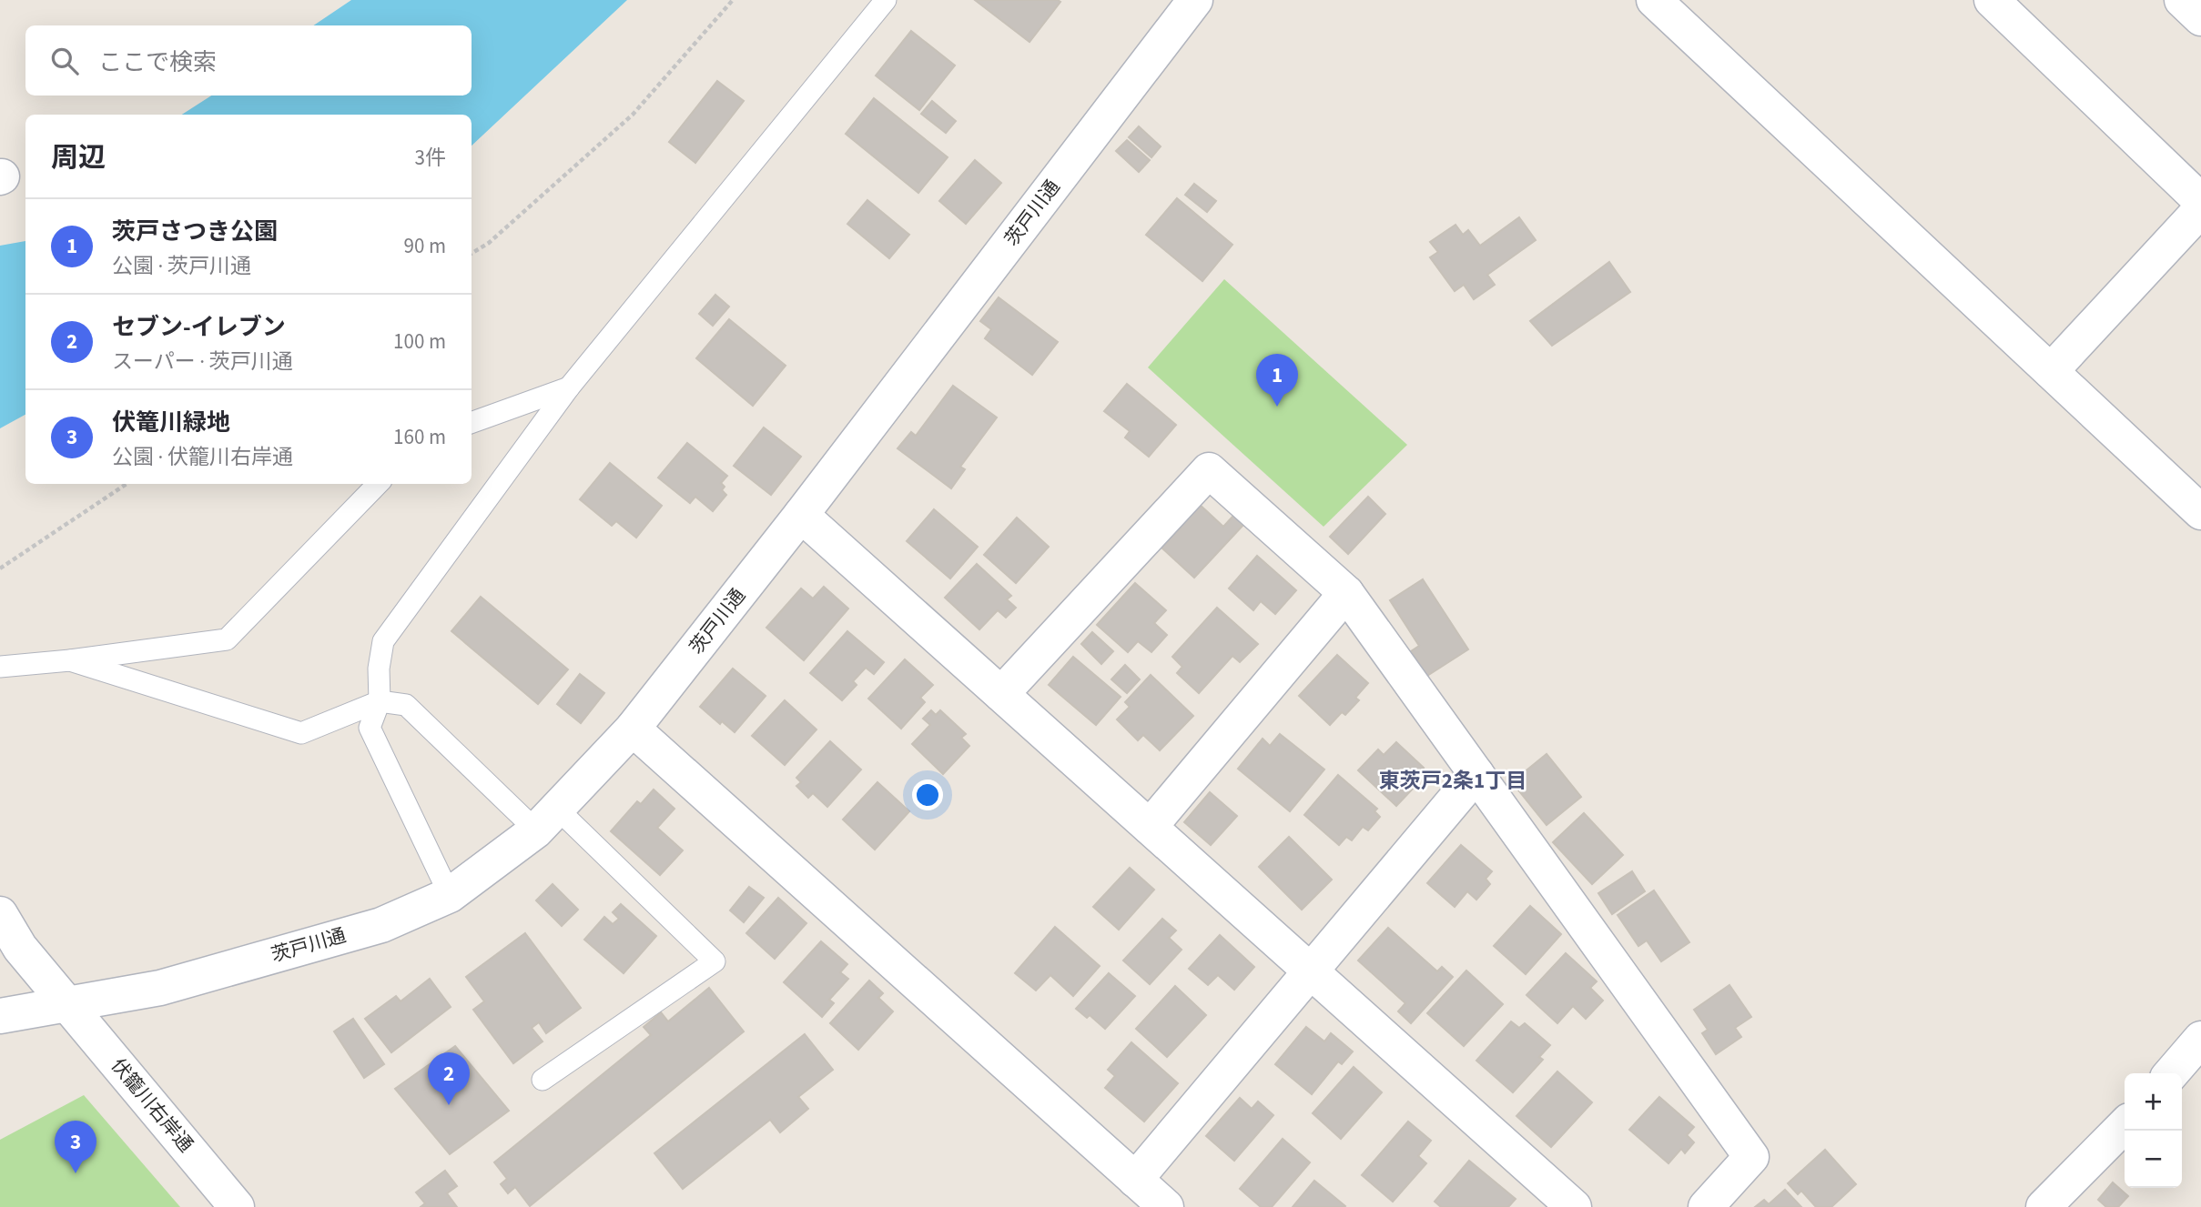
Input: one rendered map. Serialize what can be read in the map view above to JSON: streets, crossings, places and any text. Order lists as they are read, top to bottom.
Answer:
{
  "streets": {
    "street": ["茨戸川通", "伏籠川右岸通"]
  },
  "crossings": [
    ["茨戸川通", "伏籠川右岸通"]
  ],
  "districts": ["東茨戸2条1丁目"],
  "page": {
    "search": "ここで検索",
    "heading": ["周辺", "3件"],
    "list": [
      {
        "mark": "1",
        "name": "茨戸さつき公園",
        "note": "公園 · 茨戸川通",
        "value": "90 m"
      },
      {
        "mark": "2",
        "name": "セブン-イレブン",
        "note": "スーパー · 茨戸川通",
        "value": "100 m"
      },
      {
        "mark": "3",
        "name": "伏篭川緑地",
        "note": "公園 · 伏籠川右岸通",
        "value": "160 m"
      }
    ],
    "pins": ["1", "2", "3"],
    "map_buttons": ["+", "−"]
  }
}
